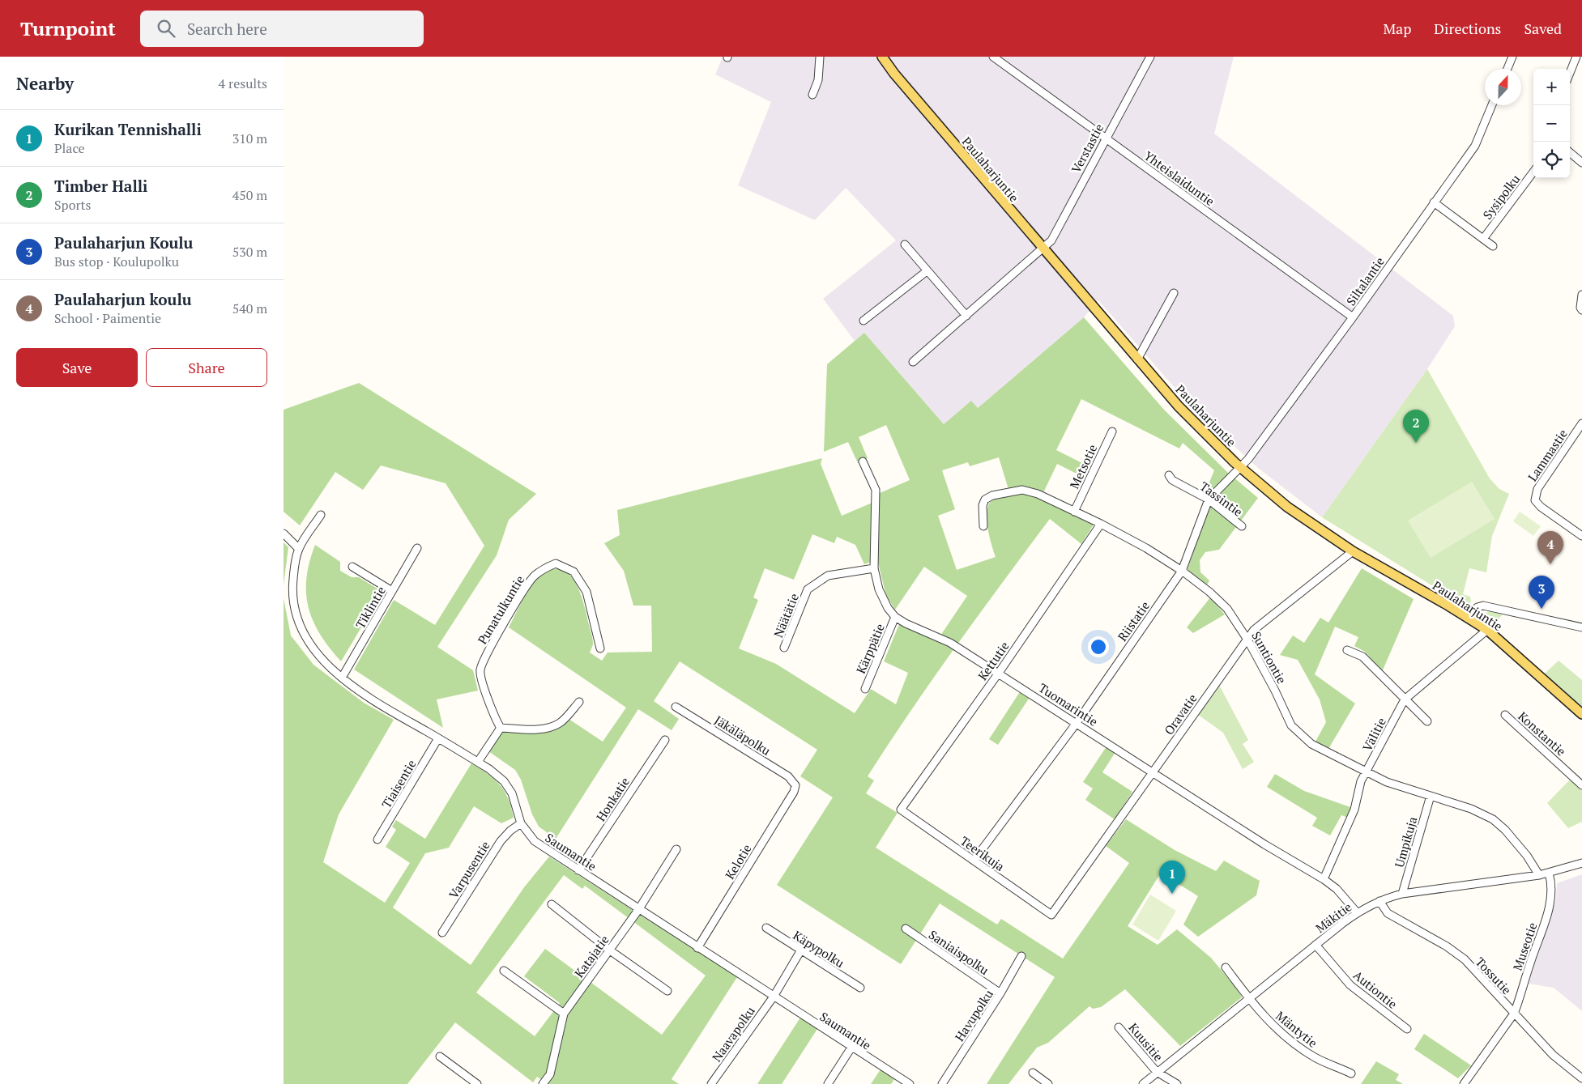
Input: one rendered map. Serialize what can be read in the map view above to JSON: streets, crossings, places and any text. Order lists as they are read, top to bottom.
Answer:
{
  "streets": {
    "main road": ["Paulaharjuntie"],
    "street": [
      "Verstastie",
      "Yhteislaiduntie",
      "Sysipolku",
      "Siltalantie",
      "Lammastie",
      "Metsotie",
      "Tassintie",
      "Tiklintie",
      "Punatulkuntie",
      "Näätätie",
      "Riistatie",
      "Kärppätie",
      "Suntiontie",
      "Kettutie",
      "Tuomarintie",
      "Oravatie",
      "Konstantie",
      "Välitie",
      "Jäkäläpolku",
      "Tiaisentie",
      "Honkatie",
      "Umpikuja",
      "Saumantie",
      "Teerikuja",
      "Kelotie",
      "Varpusentie",
      "Mäkitie",
      "Museotie",
      "Käpypolku",
      "Saniaispolku",
      "Katajatie",
      "Tossutie",
      "Autiontie",
      "Havupolku",
      "Mäntytie",
      "Naavapolku",
      "Kuusitie"
    ]
  },
  "crossings": [
    ["Verstastie", "Paulaharjuntie"],
    ["Verstastie", "Yhteislaiduntie"],
    ["Paulaharjuntie", "Siltalantie"],
    ["Paulaharjuntie", "Riistatie"],
    ["Paulaharjuntie", "Oravatie"],
    ["Paulaharjuntie", "Välitie"],
    ["Yhteislaiduntie", "Siltalantie"],
    ["Siltalantie", "Riistatie"],
    ["Metsotie", "Suntiontie"],
    ["Tassintie", "Riistatie"],
    ["Tiklintie", "Saumantie"],
    ["Riistatie", "Suntiontie"],
    ["Riistatie", "Tuomarintie"],
    ["Riistatie", "Teerikuja"],
    ["Kärppätie", "Tuomarintie"],
    ["Suntiontie", "Kettutie"],
    ["Suntiontie", "Oravatie"],
    ["Suntiontie", "Välitie"],
    ["Suntiontie", "Umpikuja"],
    ["Suntiontie", "Mäkitie"],
    ["Kettutie", "Tuomarintie"],
    ["Kettutie", "Teerikuja"],
    ["Tuomarintie", "Oravatie"],
    ["Tuomarintie", "Välitie"],
    ["Tuomarintie", "Mäkitie"],
    ["Oravatie", "Teerikuja"],
    ["Jäkäläpolku", "Kelotie"],
    ["Tiaisentie", "Saumantie"],
    ["Honkatie", "Saumantie"],
    ["Umpikuja", "Mäkitie"],
    ["Saumantie", "Kelotie"],
    ["Saumantie", "Varpusentie"],
    ["Saumantie", "Katajatie"],
    ["Saumantie", "Naavapolku"],
    ["Mäkitie", "Museotie"],
    ["Mäkitie", "Tossutie"],
    ["Mäkitie", "Autiontie"],
    ["Mäkitie", "Mäntytie"],
    ["Mäkitie", "Kuusitie"],
    ["Museotie", "Tossutie"],
    ["Käpypolku", "Naavapolku"],
    ["Saniaispolku", "Havupolku"]
  ],
  "north": "top",
  "page": {
    "header": "Turnpoint",
    "search": "Search here",
    "nav": ["Map", "Directions", "Saved"],
    "heading": ["Nearby", "4 results"],
    "map_buttons": ["+", "−"],
    "list": [
      {
        "mark": "1",
        "name": "Kurikan Tennishalli",
        "note": "Place",
        "value": "310 m"
      },
      {
        "mark": "2",
        "name": "Timber Halli",
        "note": "Sports",
        "value": "450 m"
      },
      {
        "mark": "3",
        "name": "Paulaharjun Koulu",
        "note": "Bus stop · Koulupolku",
        "value": "530 m"
      },
      {
        "mark": "4",
        "name": "Paulaharjun koulu",
        "note": "School · Paimentie",
        "value": "540 m"
      }
    ],
    "buttons": ["Save", "Share"],
    "pins": [
      "2",
      "4",
      "3",
      "1"
    ]
  }
}
